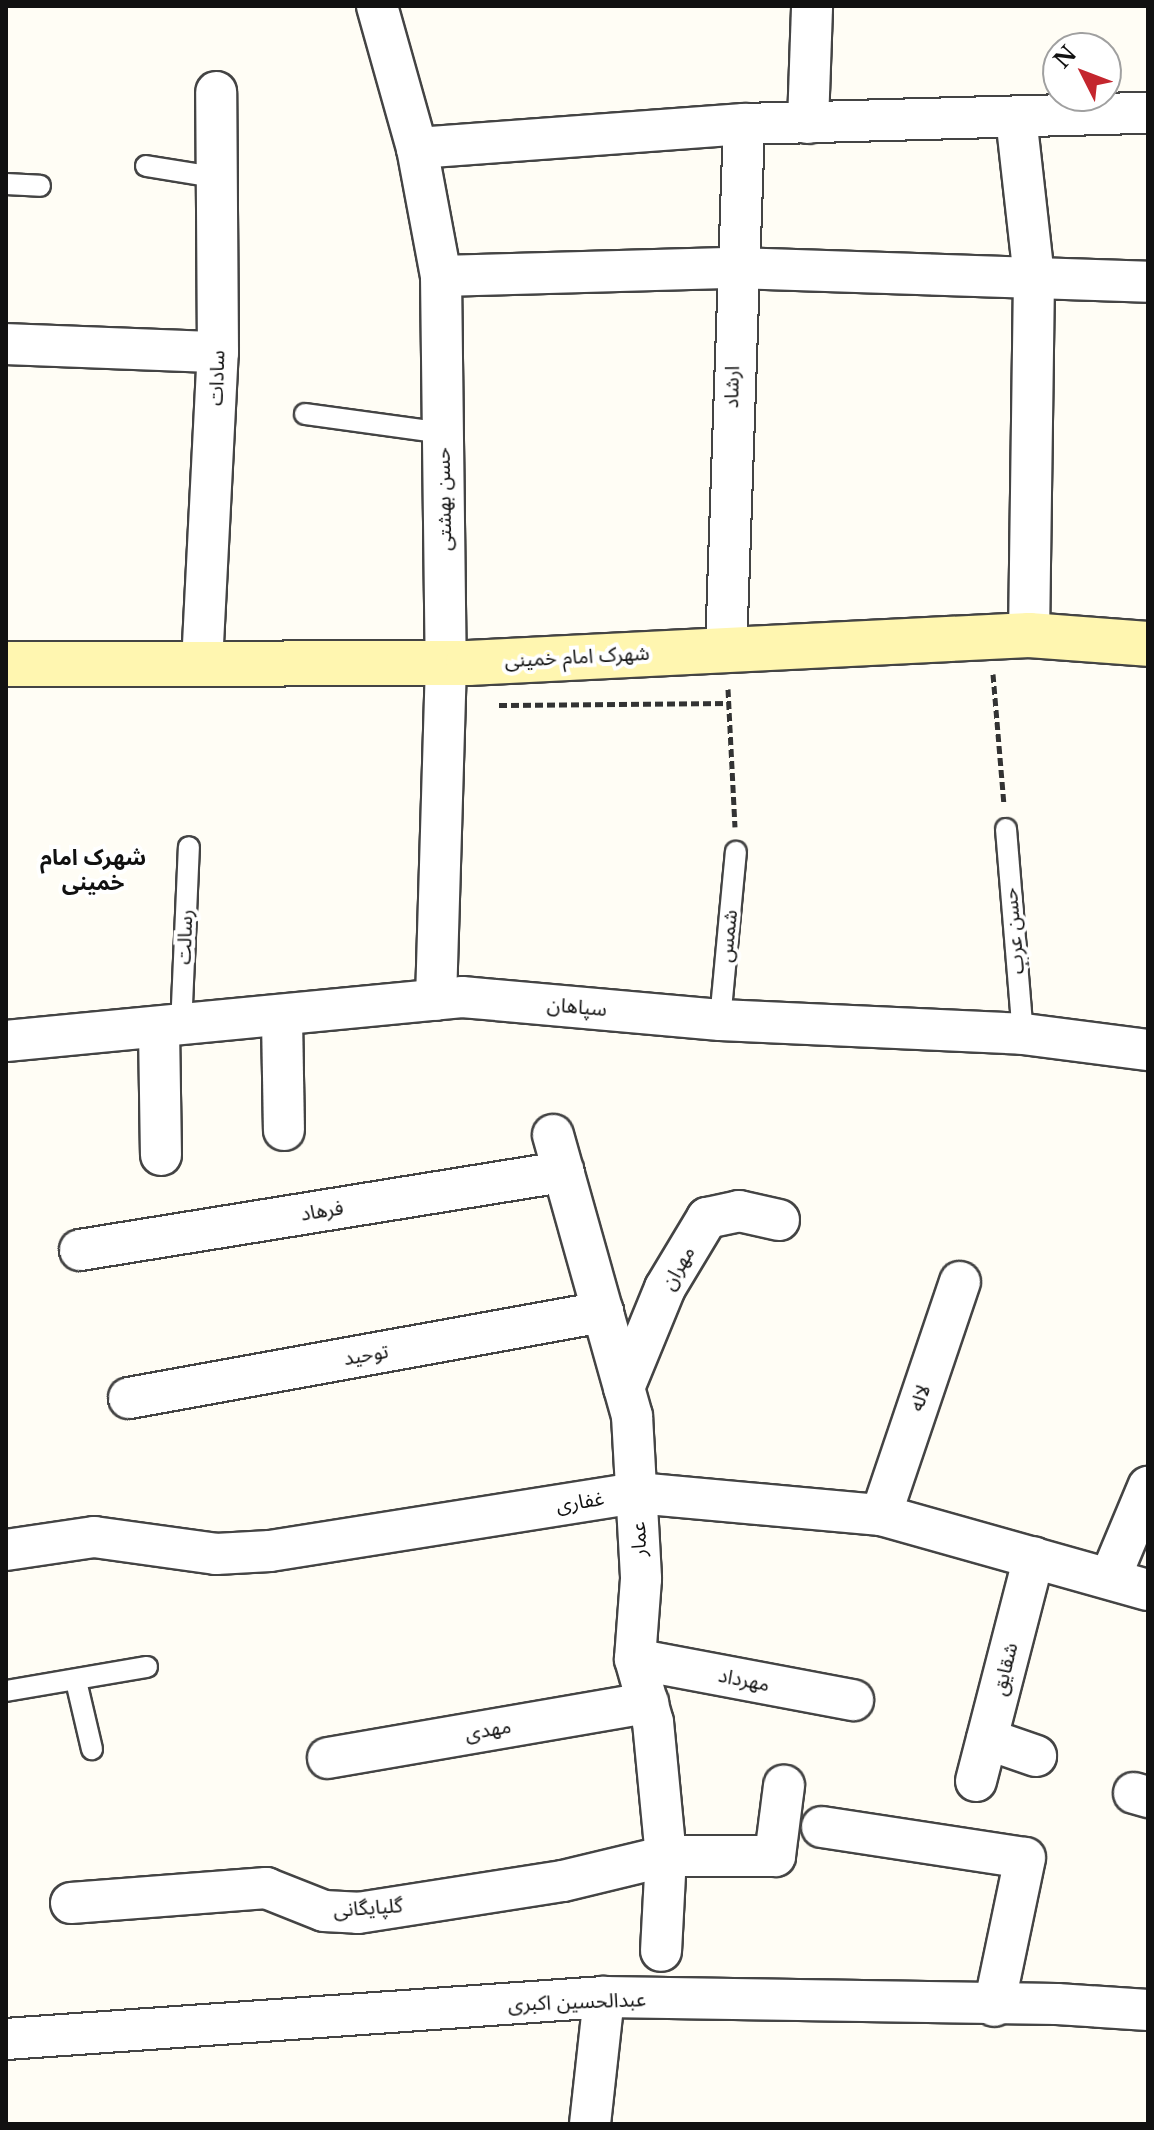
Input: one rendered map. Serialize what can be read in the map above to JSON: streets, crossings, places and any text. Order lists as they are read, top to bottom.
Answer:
{
  "streets": {
    "street": [
      "سادات",
      "ارشاد",
      "حسن بهشتی",
      "شهرک امام خمینی",
      "سپاهان",
      "فرهاد",
      "مهران",
      "توحید",
      "لاله",
      "غفاری",
      "عمار",
      "شقایق",
      "مهرداد",
      "مهدی",
      "گلپایگانی",
      "عبدالحسین اکبری"
    ],
    "lane": ["حسن عرب", "شمس", "رسالت"]
  },
  "crossings": [
    ["سادات", "شهرک امام خمینی"],
    ["ارشاد", "شهرک امام خمینی"],
    ["حسن بهشتی", "شهرک امام خمینی"],
    ["حسن بهشتی", "سپاهان"],
    ["حسن عرب", "سپاهان"],
    ["شمس", "سپاهان"],
    ["رسالت", "سپاهان"],
    ["فرهاد", "عمار"],
    ["مهران", "عمار"],
    ["توحید", "عمار"],
    ["لاله", "غفاری"],
    ["غفاری", "عمار"],
    ["غفاری", "شقایق"],
    ["عمار", "مهرداد"],
    ["عمار", "مهدی"],
    ["عمار", "گلپایگانی"]
  ],
  "districts": ["شهرک امام خمینی"],
  "north": "top left"
}
